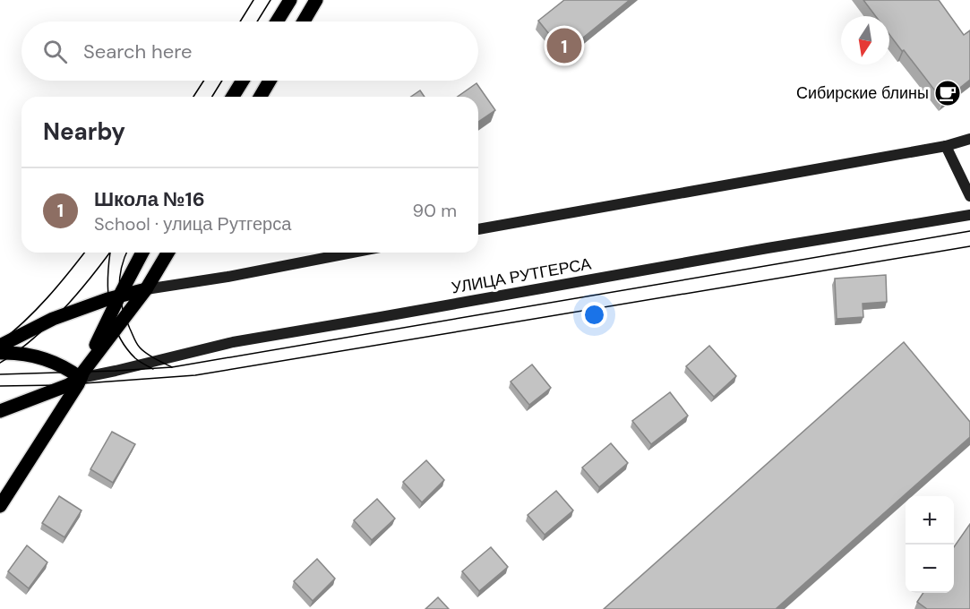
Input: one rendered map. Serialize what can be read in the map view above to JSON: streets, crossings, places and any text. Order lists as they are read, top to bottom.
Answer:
{
  "streets": {
    "main road": ["УЛИЦА РУТГЕРСА"]
  },
  "places": {
    "cafe": ["Сибирские блины"]
  },
  "north": "bottom",
  "page": {
    "search": "Search here",
    "pins": "1",
    "heading": "Nearby",
    "list": [
      {
        "mark": "1",
        "name": "Школа №16",
        "note": "School · улица Рутгерса",
        "value": "90 m"
      }
    ],
    "map_buttons": ["+", "−"]
  }
}
